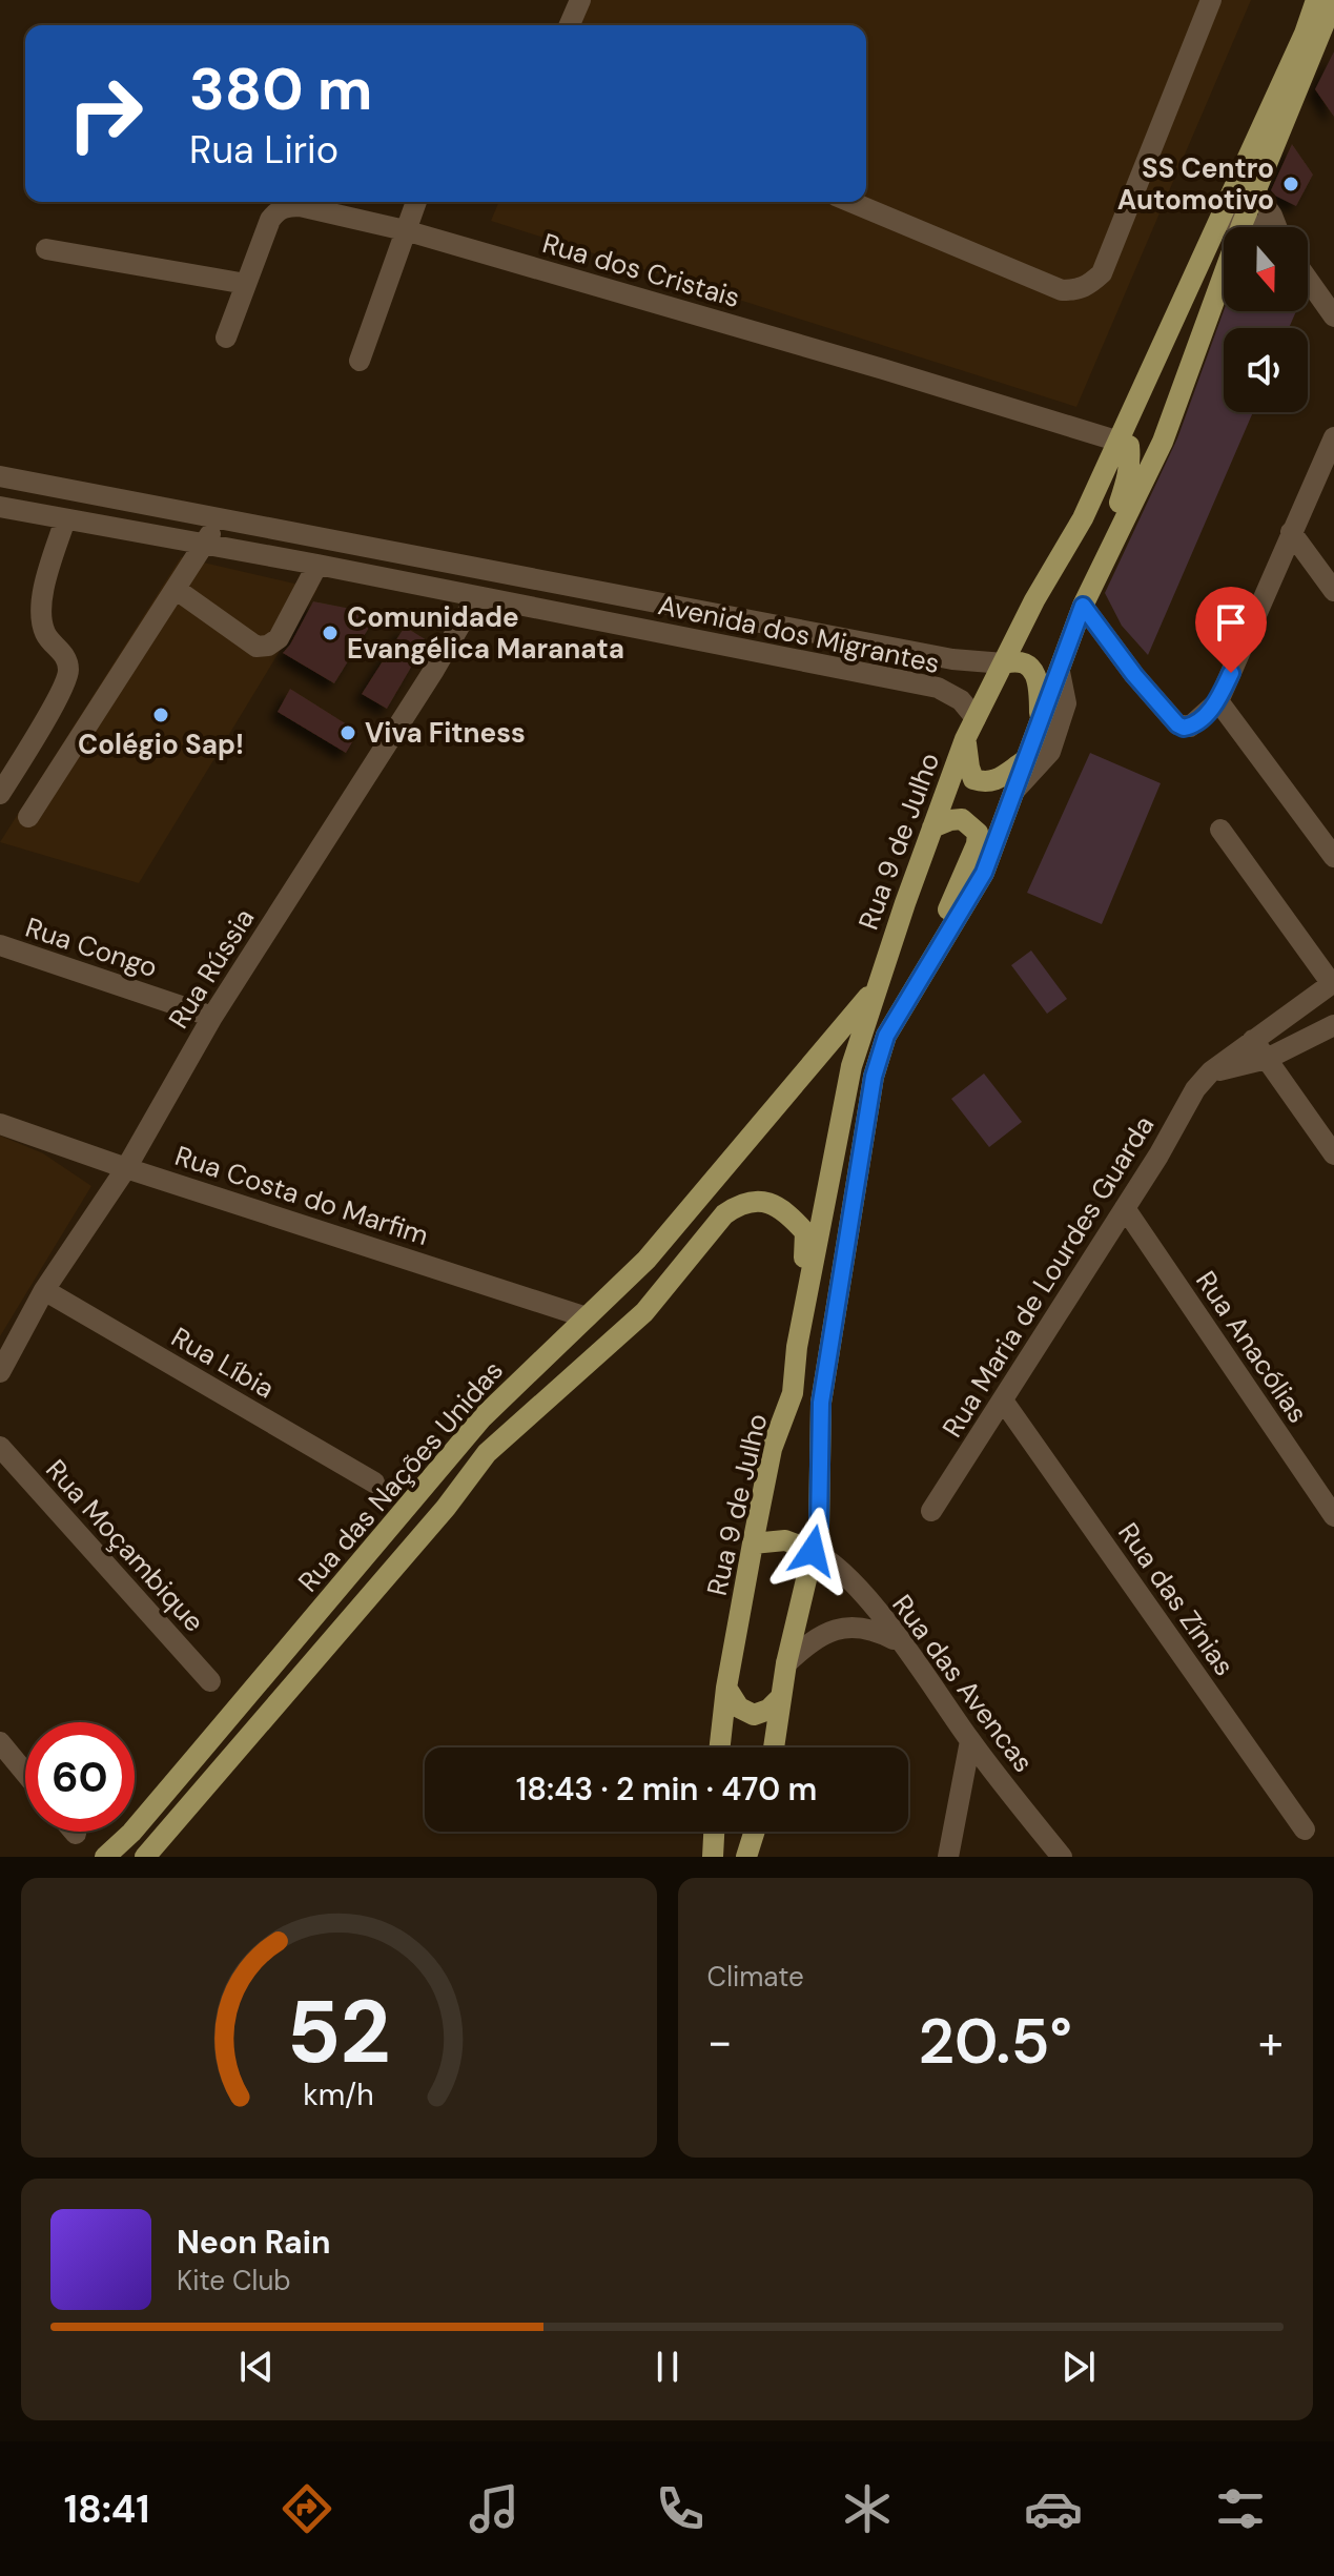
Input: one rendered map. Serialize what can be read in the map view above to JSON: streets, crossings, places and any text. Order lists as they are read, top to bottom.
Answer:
{
  "streets": {
    "main road": ["Rua 9 de Julho", "Rua das Nações Unidas"],
    "street": [
      "Rua dos Cristais",
      "Avenida dos Migrantes",
      "Rua Congo",
      "Rua Rússia",
      "Rua Costa do Marfim",
      "Rua Maria de Lourdes Guarda",
      "Rua Anacólias",
      "Rua Líbia",
      "Rua Moçambique",
      "Rua das Zínias",
      "Rua das Avencas"
    ]
  },
  "crossings": [
    ["Rua dos Cristais", "Rua 9 de Julho"],
    ["Avenida dos Migrantes", "Rua 9 de Julho"],
    ["Avenida dos Migrantes", "Rua Rússia"],
    ["Rua 9 de Julho", "Rua das Nações Unidas"],
    ["Rua Congo", "Rua Rússia"],
    ["Rua Rússia", "Rua Costa do Marfim"],
    ["Rua Rússia", "Rua Líbia"],
    ["Rua Costa do Marfim", "Rua das Nações Unidas"],
    ["Rua Maria de Lourdes Guarda", "Rua Anacólias"],
    ["Rua Maria de Lourdes Guarda", "Rua das Zínias"]
  ],
  "places": [
    "SS Centro Automotivo",
    "Comunidade Evangélica Maranata",
    "Colégio Sap!",
    "Viva Fitness"
  ],
  "north": "bottom",
  "page": {
    "turn": ["380 m", "Rua Lirio"],
    "limit": "60",
    "trip": "18:43 · 2 min · 470 m",
    "tile": "Climate",
    "heat": ["−", "20.5°", "+"],
    "song": ["Neon Rain", "Kite Club"],
    "tabs": "18:41",
    "gauge": ["52", "km/h"]
  }
}
